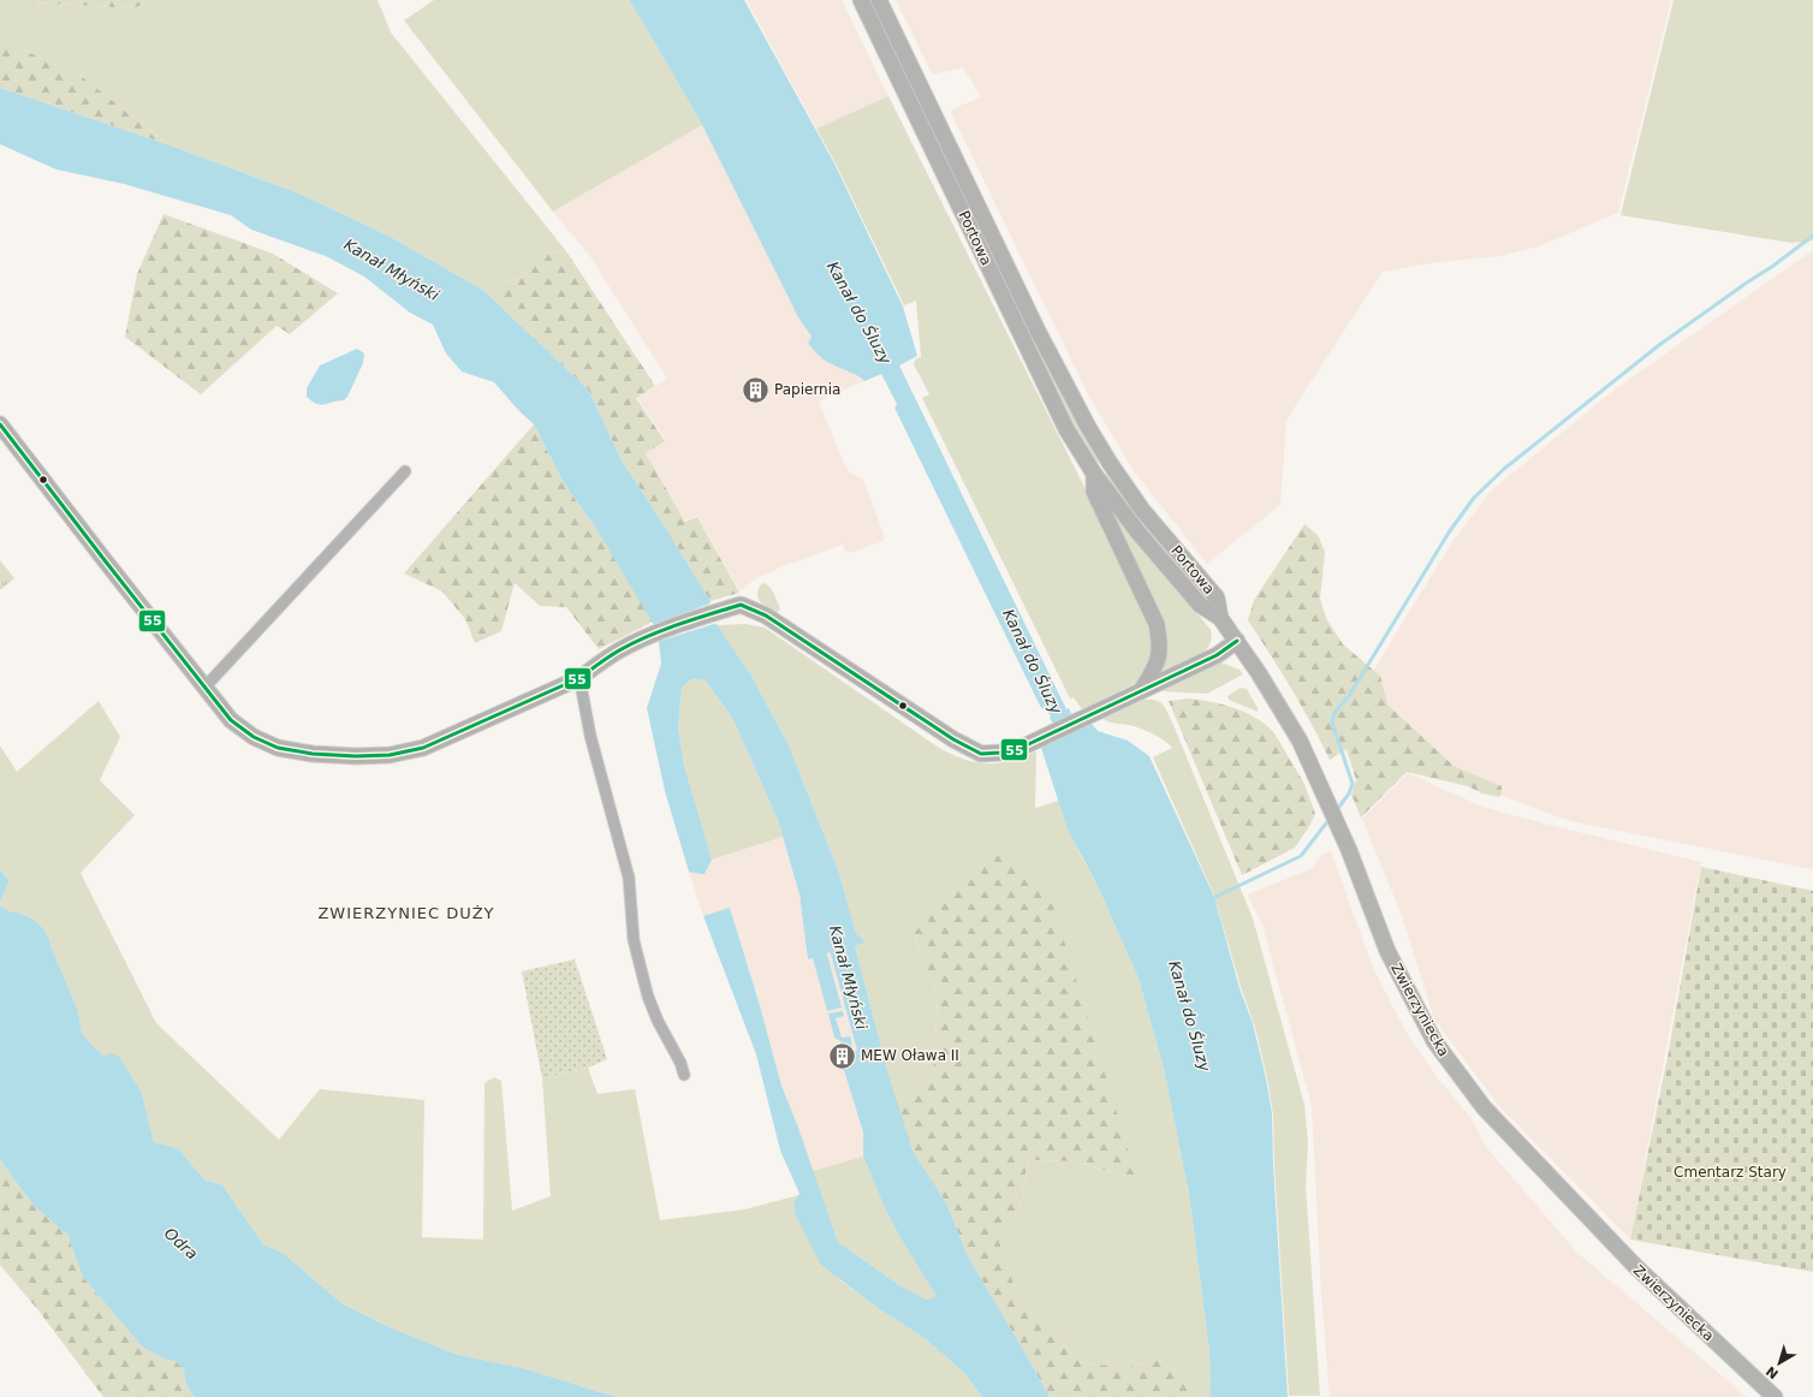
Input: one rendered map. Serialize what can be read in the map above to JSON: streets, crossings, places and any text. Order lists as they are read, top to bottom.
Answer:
{
  "streets": {
    "street": ["Portowa", "Zwierzyniecka"]
  },
  "crossings": [
    ["Portowa", "Zwierzyniecka"]
  ],
  "districts": ["ZWIERZYNIEC DUŻY"],
  "water": ["Kanał Młyński", "Kanał do Śluzy", "Odra"],
  "parks": ["Cmentarz Stary"],
  "places": {
    "building": ["Papiernia", "MEW Oława II"]
  },
  "lines": ["transit line 55"],
  "north": "bottom left"
}
